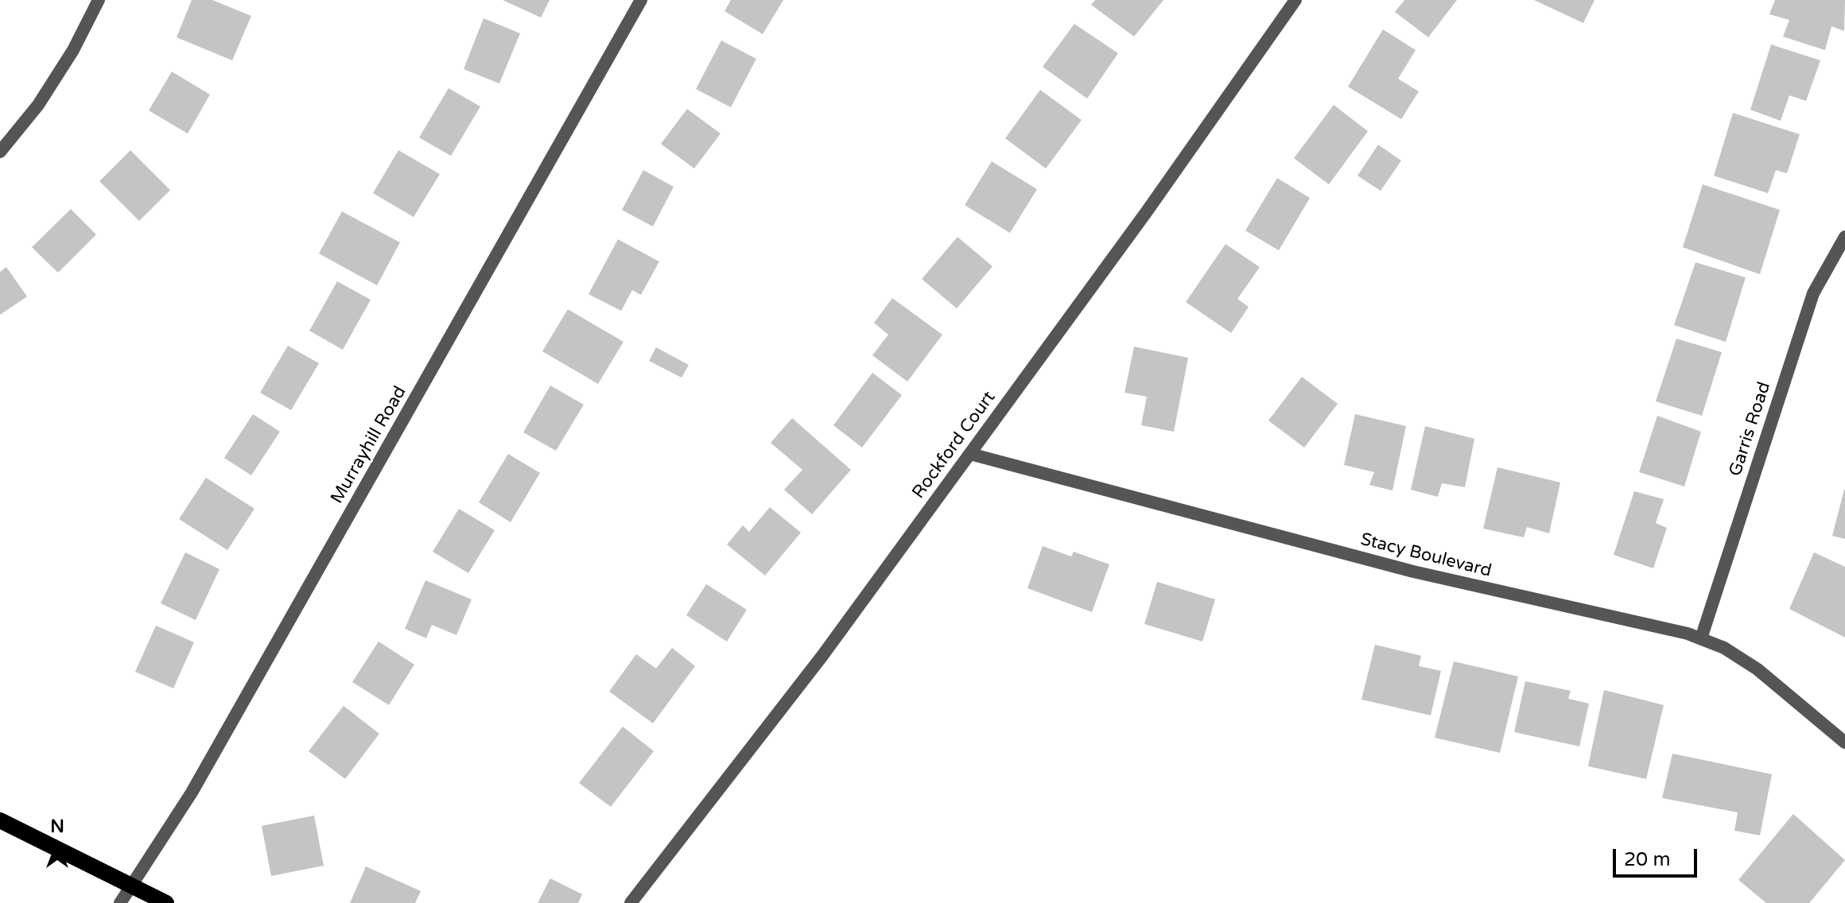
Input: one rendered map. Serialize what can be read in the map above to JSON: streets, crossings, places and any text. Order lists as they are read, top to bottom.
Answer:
{
  "streets": {
    "street": [
      "Garris Road",
      "Murrayhill Road",
      "Rockford Court",
      "Stacy Boulevard"
    ]
  },
  "crossings": [
    ["Garris Road", "Stacy Boulevard"],
    ["Rockford Court", "Stacy Boulevard"]
  ],
  "scale_bar": "20 m",
  "north": "top"
}
